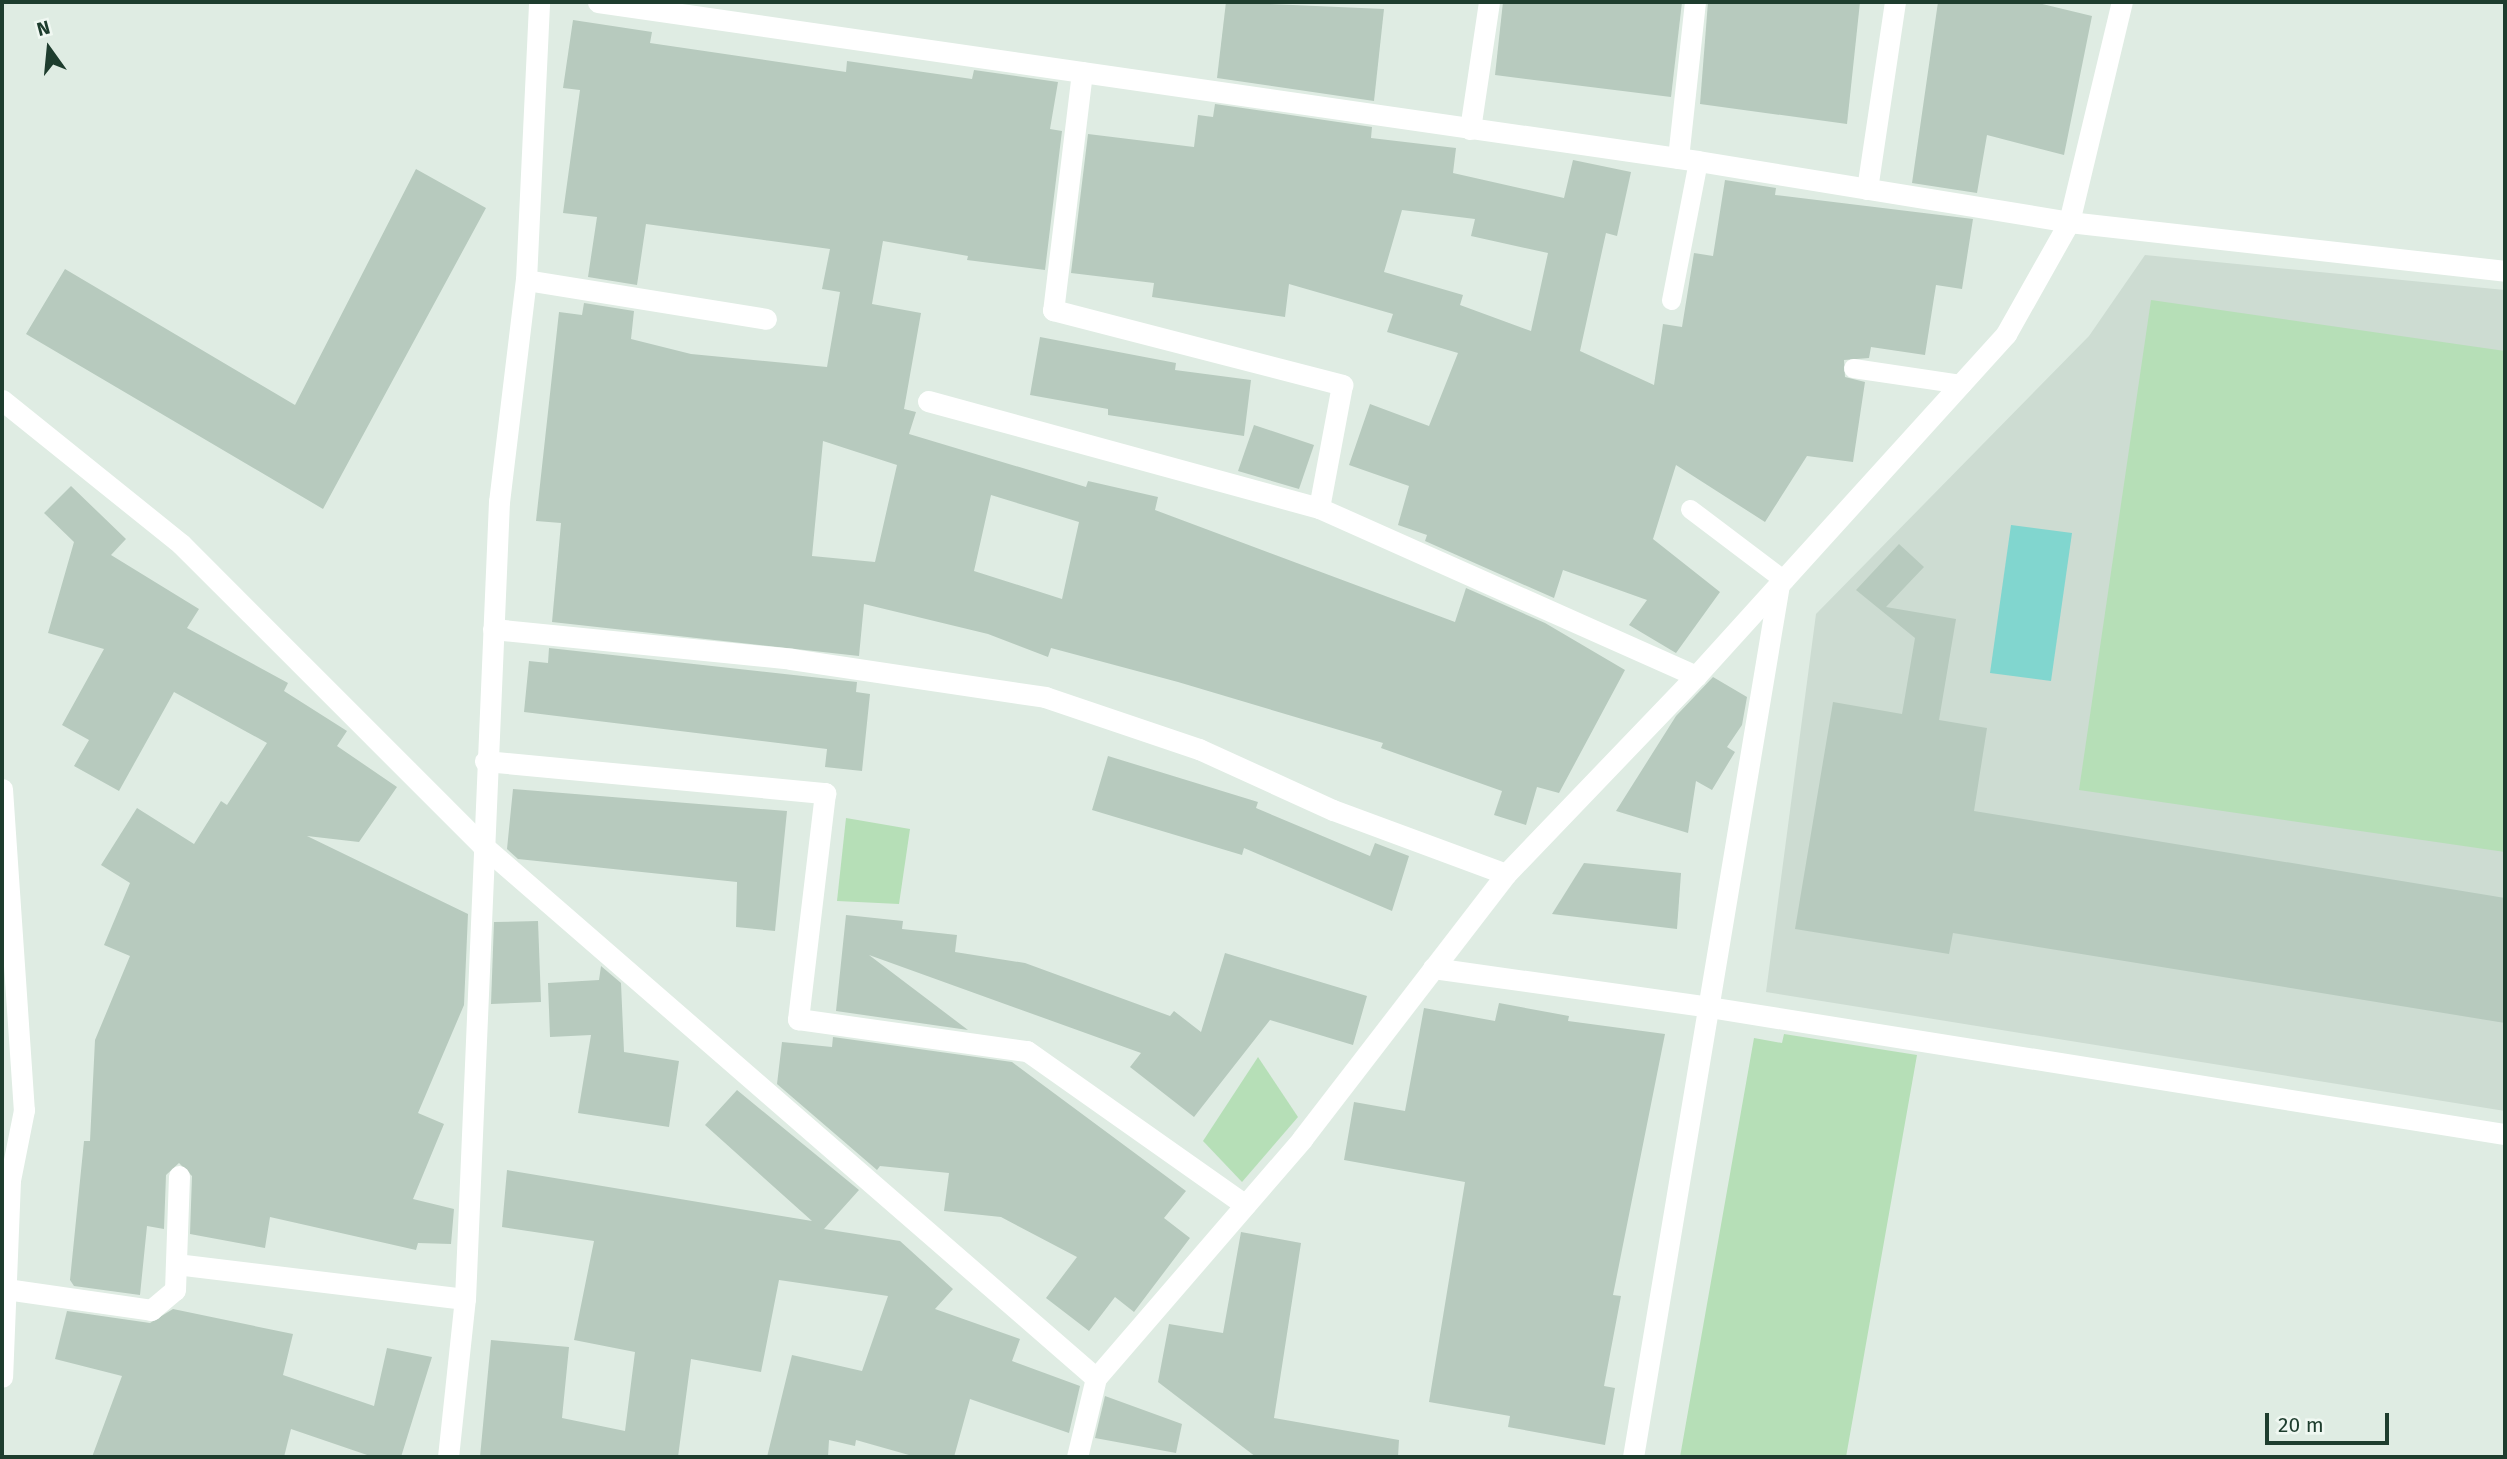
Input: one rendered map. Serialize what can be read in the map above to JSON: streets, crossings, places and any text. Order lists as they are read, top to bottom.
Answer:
{
  "scale_bar": "20 m",
  "north": "top"
}
